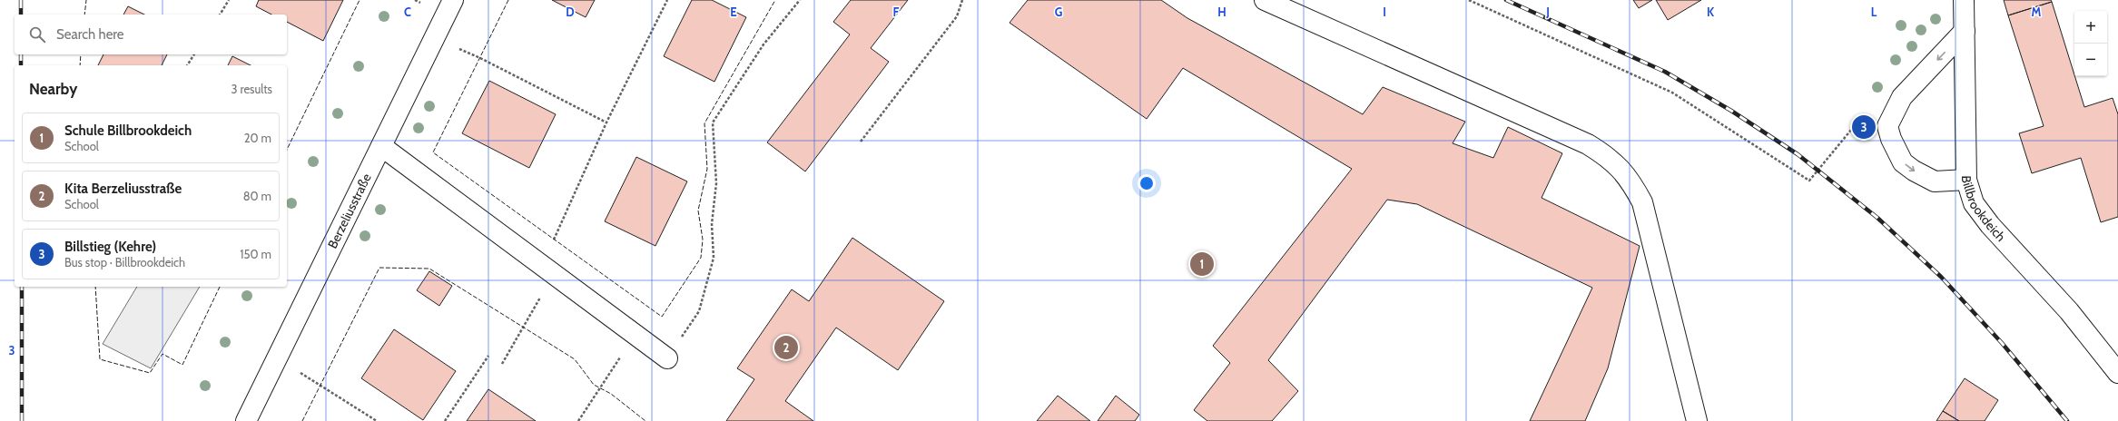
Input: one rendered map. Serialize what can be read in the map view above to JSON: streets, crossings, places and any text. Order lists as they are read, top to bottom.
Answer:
{
  "streets": {
    "street": ["Billbrookdeich", "Berzeliusstraße"]
  },
  "page": {
    "map_buttons": ["+", "−"],
    "search": "Search here",
    "heading": ["Nearby", "3 results"],
    "list": [
      {
        "mark": "1",
        "name": "Schule Billbrookdeich",
        "note": "School",
        "value": "20 m"
      },
      {
        "mark": "2",
        "name": "Kita Berzeliusstraße",
        "note": "School",
        "value": "80 m"
      },
      {
        "mark": "3",
        "name": "Billstieg (Kehre)",
        "note": "Bus stop · Billbrookdeich",
        "value": "150 m"
      }
    ],
    "pins": ["3", "1", "2"]
  },
  "grid": {
    "columns": [
      "C",
      "D",
      "E",
      "F",
      "G",
      "H",
      "I",
      "J",
      "K",
      "L",
      "M"
    ],
    "rows": ["3"]
  }
}
